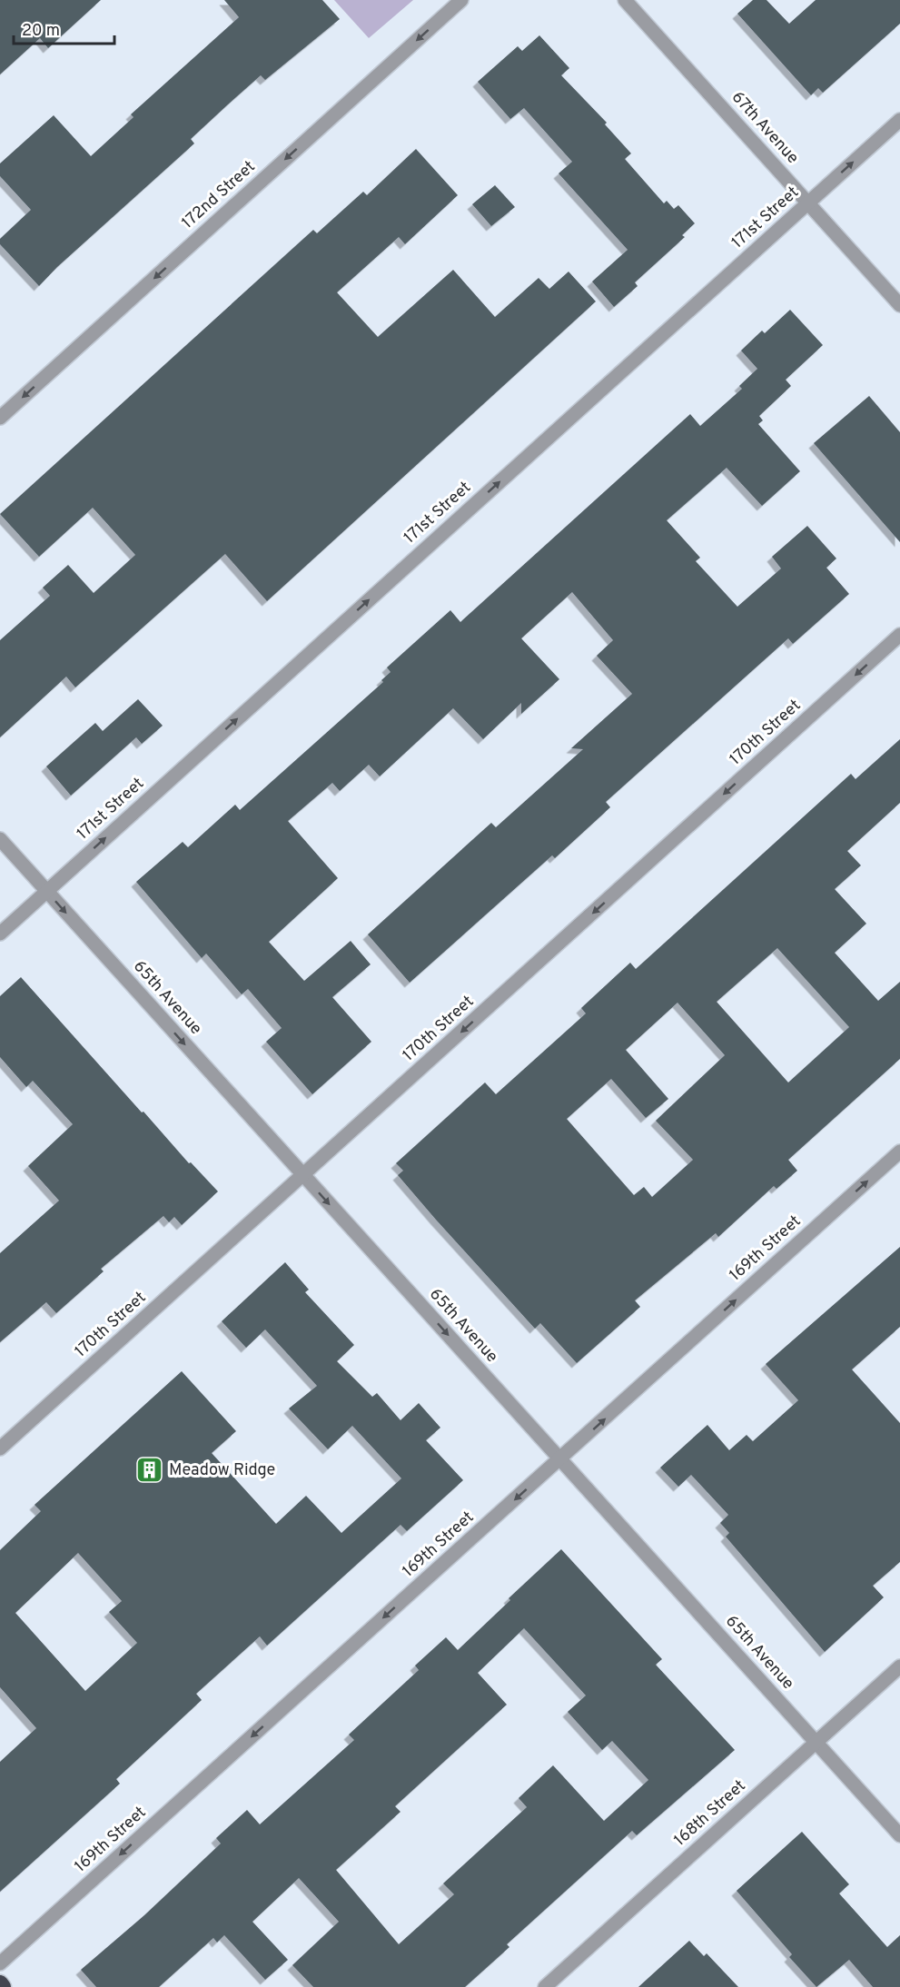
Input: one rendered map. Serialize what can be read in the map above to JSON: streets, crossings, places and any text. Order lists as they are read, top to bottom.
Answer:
{
  "streets": {
    "street": [
      "67th Avenue",
      "172nd Street",
      "171st Street",
      "170th Street",
      "65th Avenue",
      "169th Street",
      "168th Street"
    ]
  },
  "crossings": [
    ["67th Avenue", "171st Street"],
    ["171st Street", "65th Avenue"],
    ["170th Street", "65th Avenue"],
    ["65th Avenue", "169th Street"],
    ["65th Avenue", "168th Street"]
  ],
  "one_way": [
    "172nd Street",
    "171st Street",
    "170th Street",
    "65th Avenue"
  ],
  "places": {
    "building": ["Meadow Ridge"]
  },
  "scale_bar": "20 m"
}
